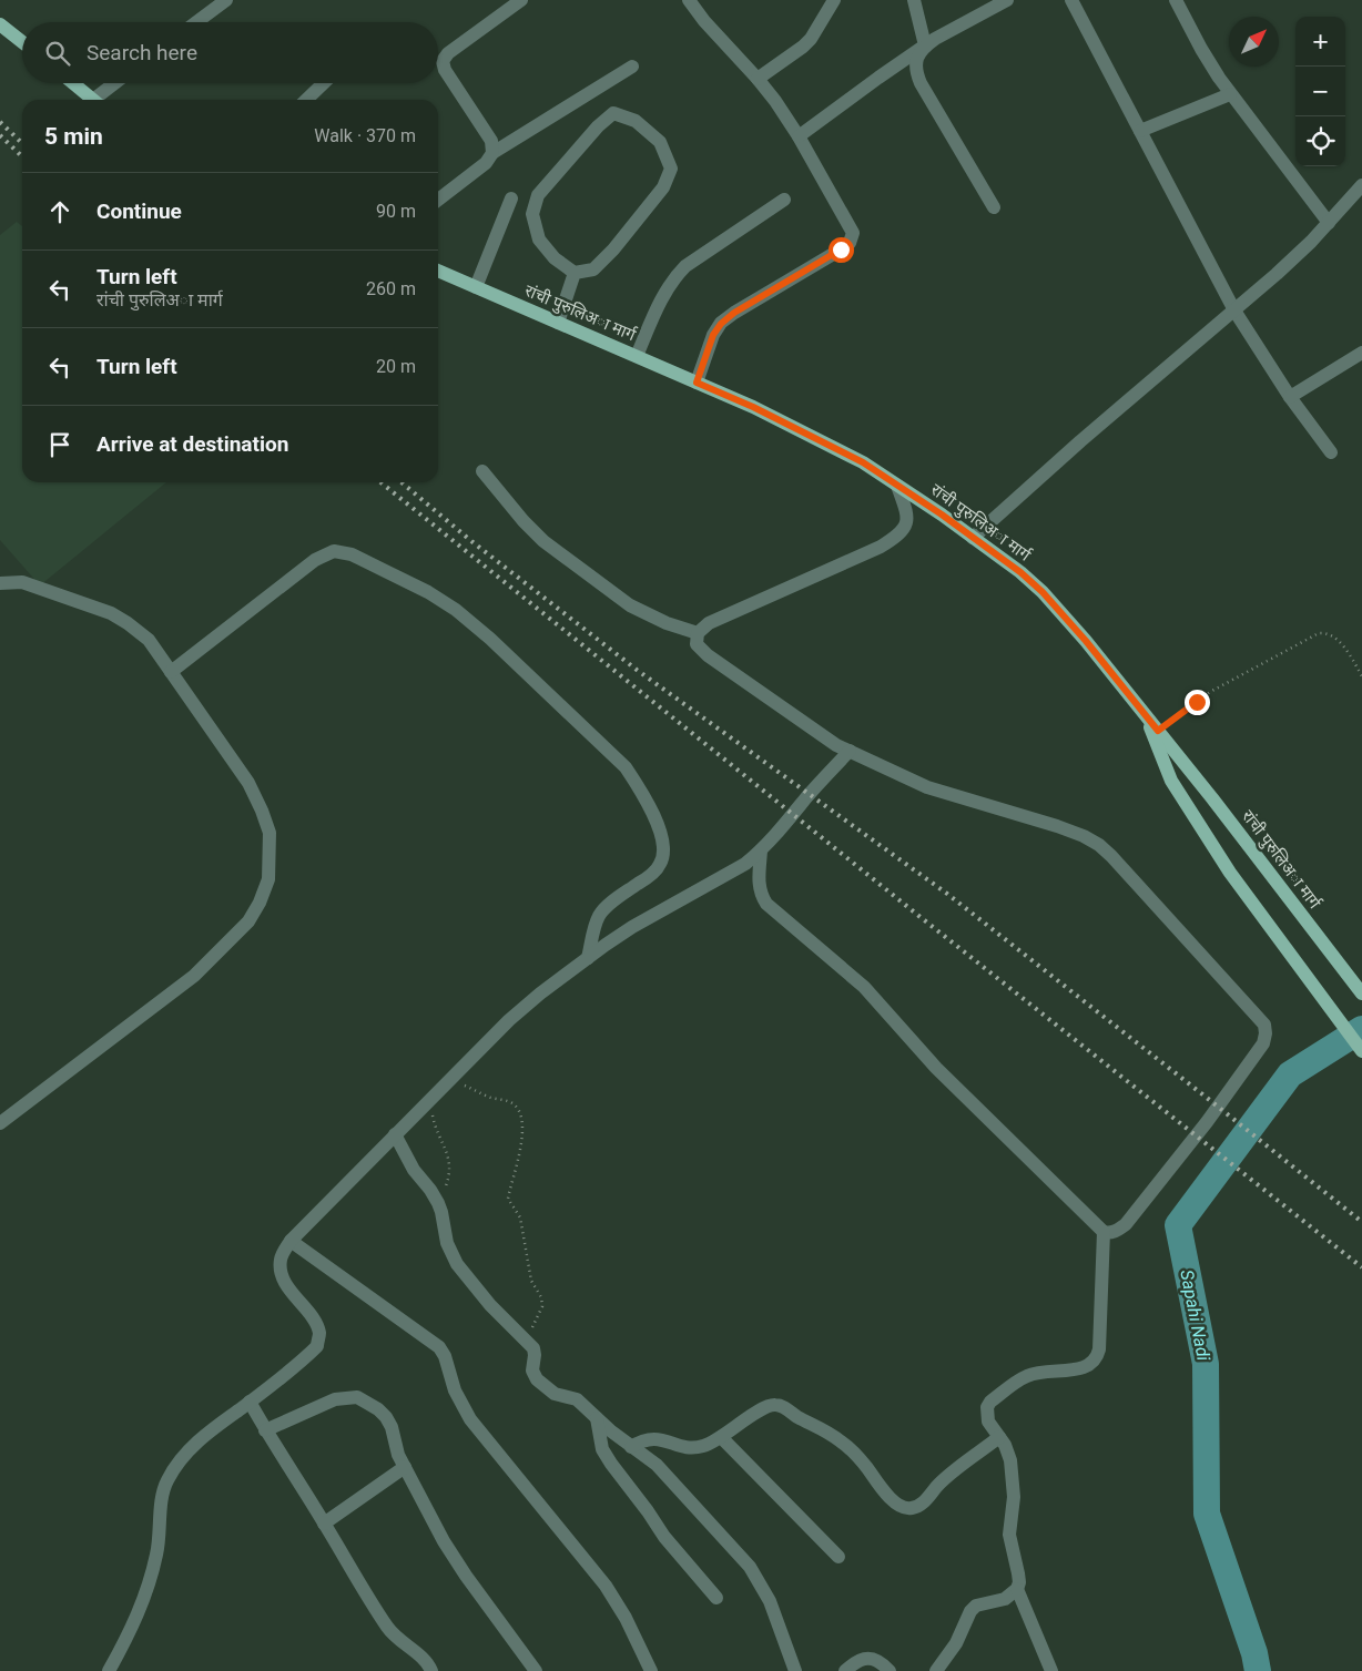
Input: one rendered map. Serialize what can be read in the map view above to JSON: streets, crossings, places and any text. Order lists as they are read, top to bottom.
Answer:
{
  "streets": {
    "main road": ["रांची पुरुलिअा मार्ग"]
  },
  "water": ["Sapahi Nadi"],
  "north": "top right",
  "page": {
    "map_buttons": ["+", "−"],
    "search": "Search here",
    "heading": ["5 min", "Walk · 370 m"],
    "list": [
      ["Continue", "90 m"],
      ["Turn left", "रांची पुरुलिअा मार्ग", "260 m"],
      ["Turn left", "20 m"],
      "Arrive at destination"
    ]
  }
}
